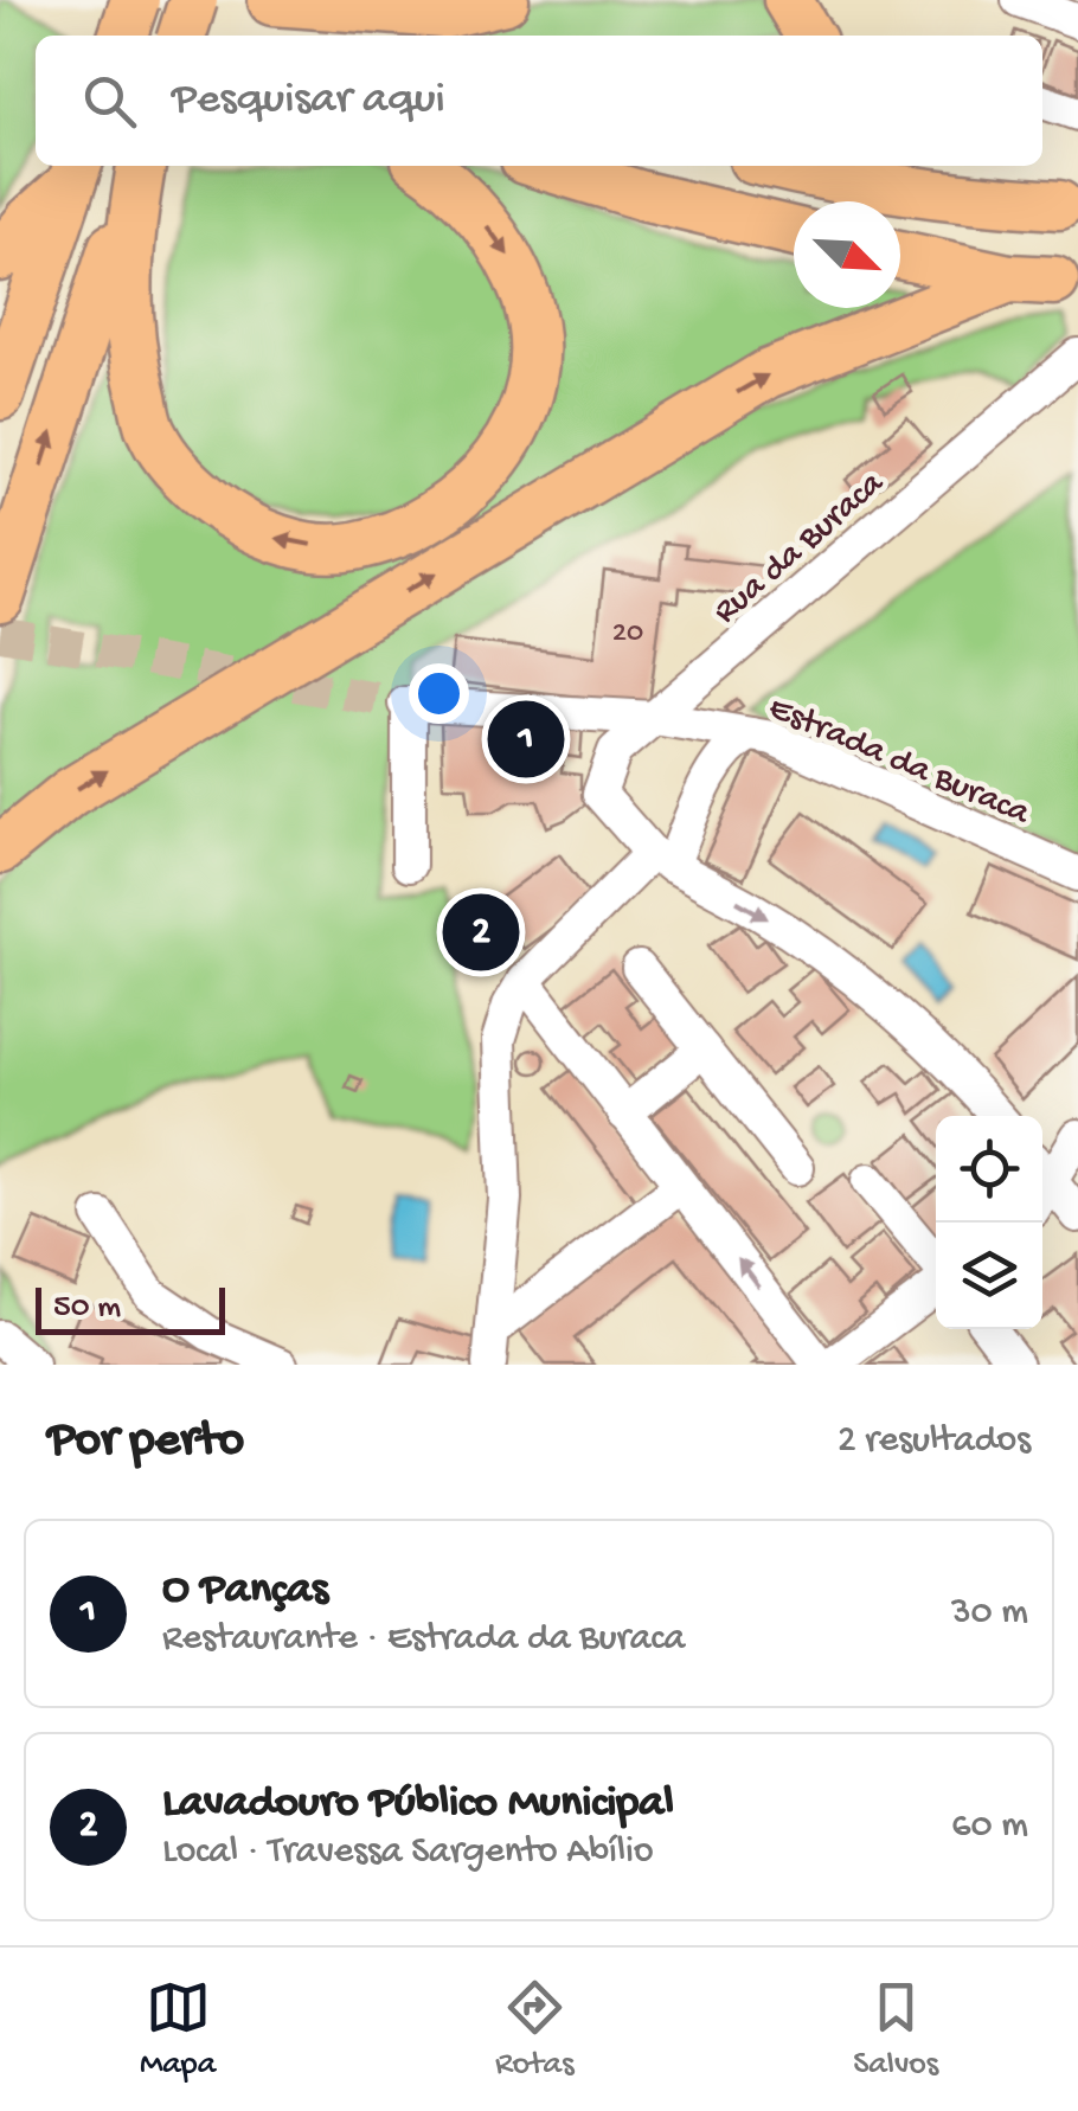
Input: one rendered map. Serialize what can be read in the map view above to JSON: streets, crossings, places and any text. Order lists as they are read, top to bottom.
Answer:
{
  "streets": {
    "street": ["Rua da Buraca", "Estrada da Buraca"]
  },
  "crossings": [
    ["Rua da Buraca", "Estrada da Buraca"]
  ],
  "house_numbers": ["20"],
  "scale_bar": "50 m",
  "north": "bottom right",
  "page": {
    "search": "Pesquisar aqui",
    "pins": ["1", "2"],
    "scale": "50 m",
    "heading": ["Por perto", "2 resultados"],
    "list": [
      {
        "mark": "1",
        "name": "O Panças",
        "note": "Restaurante · Estrada da Buraca",
        "value": "30 m"
      },
      {
        "mark": "2",
        "name": "Lavadouro Público Municipal",
        "note": "Local · Travessa Sargento Abílio",
        "value": "60 m"
      }
    ],
    "nav": ["Mapa", "Rotas", "Salvos"]
  }
}
